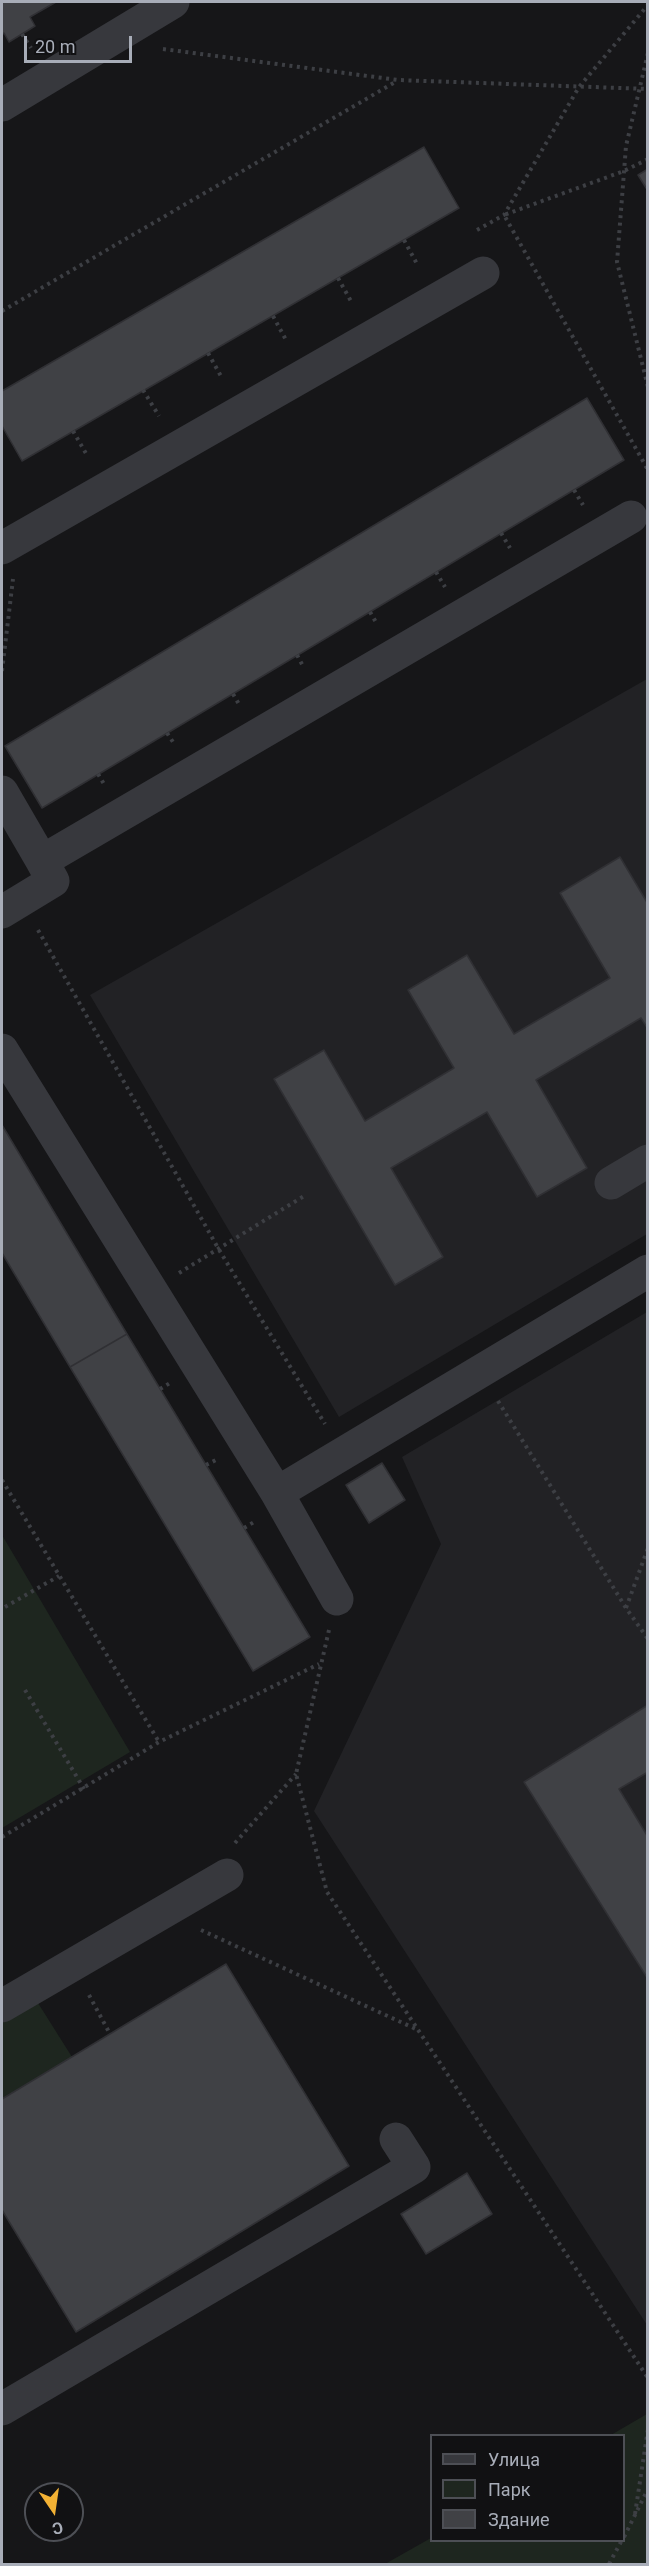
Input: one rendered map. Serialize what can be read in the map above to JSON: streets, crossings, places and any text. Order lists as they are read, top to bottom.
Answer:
{
  "legend": ["Улица", "Парк", "Здание"],
  "scale_bar": "20 m",
  "north": "bottom"
}
